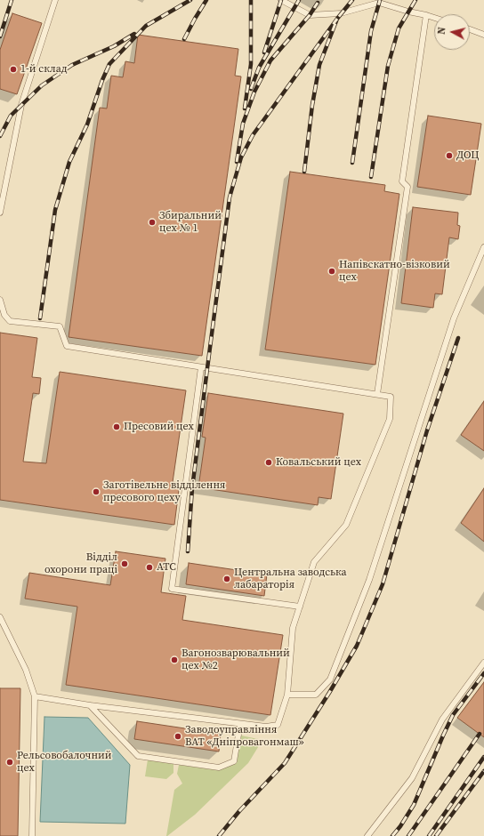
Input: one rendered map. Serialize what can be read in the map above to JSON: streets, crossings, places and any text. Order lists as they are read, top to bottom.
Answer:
{
  "places": [
    "1-й склад",
    "ДОЦ",
    "Збиральний цех № 1",
    "Напівскатно-візковий цех",
    "Пресовий цех",
    "Ковальський цех",
    "Заготівельне відділення пресового цеху",
    "Відділ охорони праці",
    "АТС",
    "Центральна заводська лабараторія",
    "Вагонозварювальний цех №2",
    "Заводоуправління ВАТ «Дніпровагонмаш»",
    "Рельсовобалочний цех"
  ],
  "north": "left"
}
